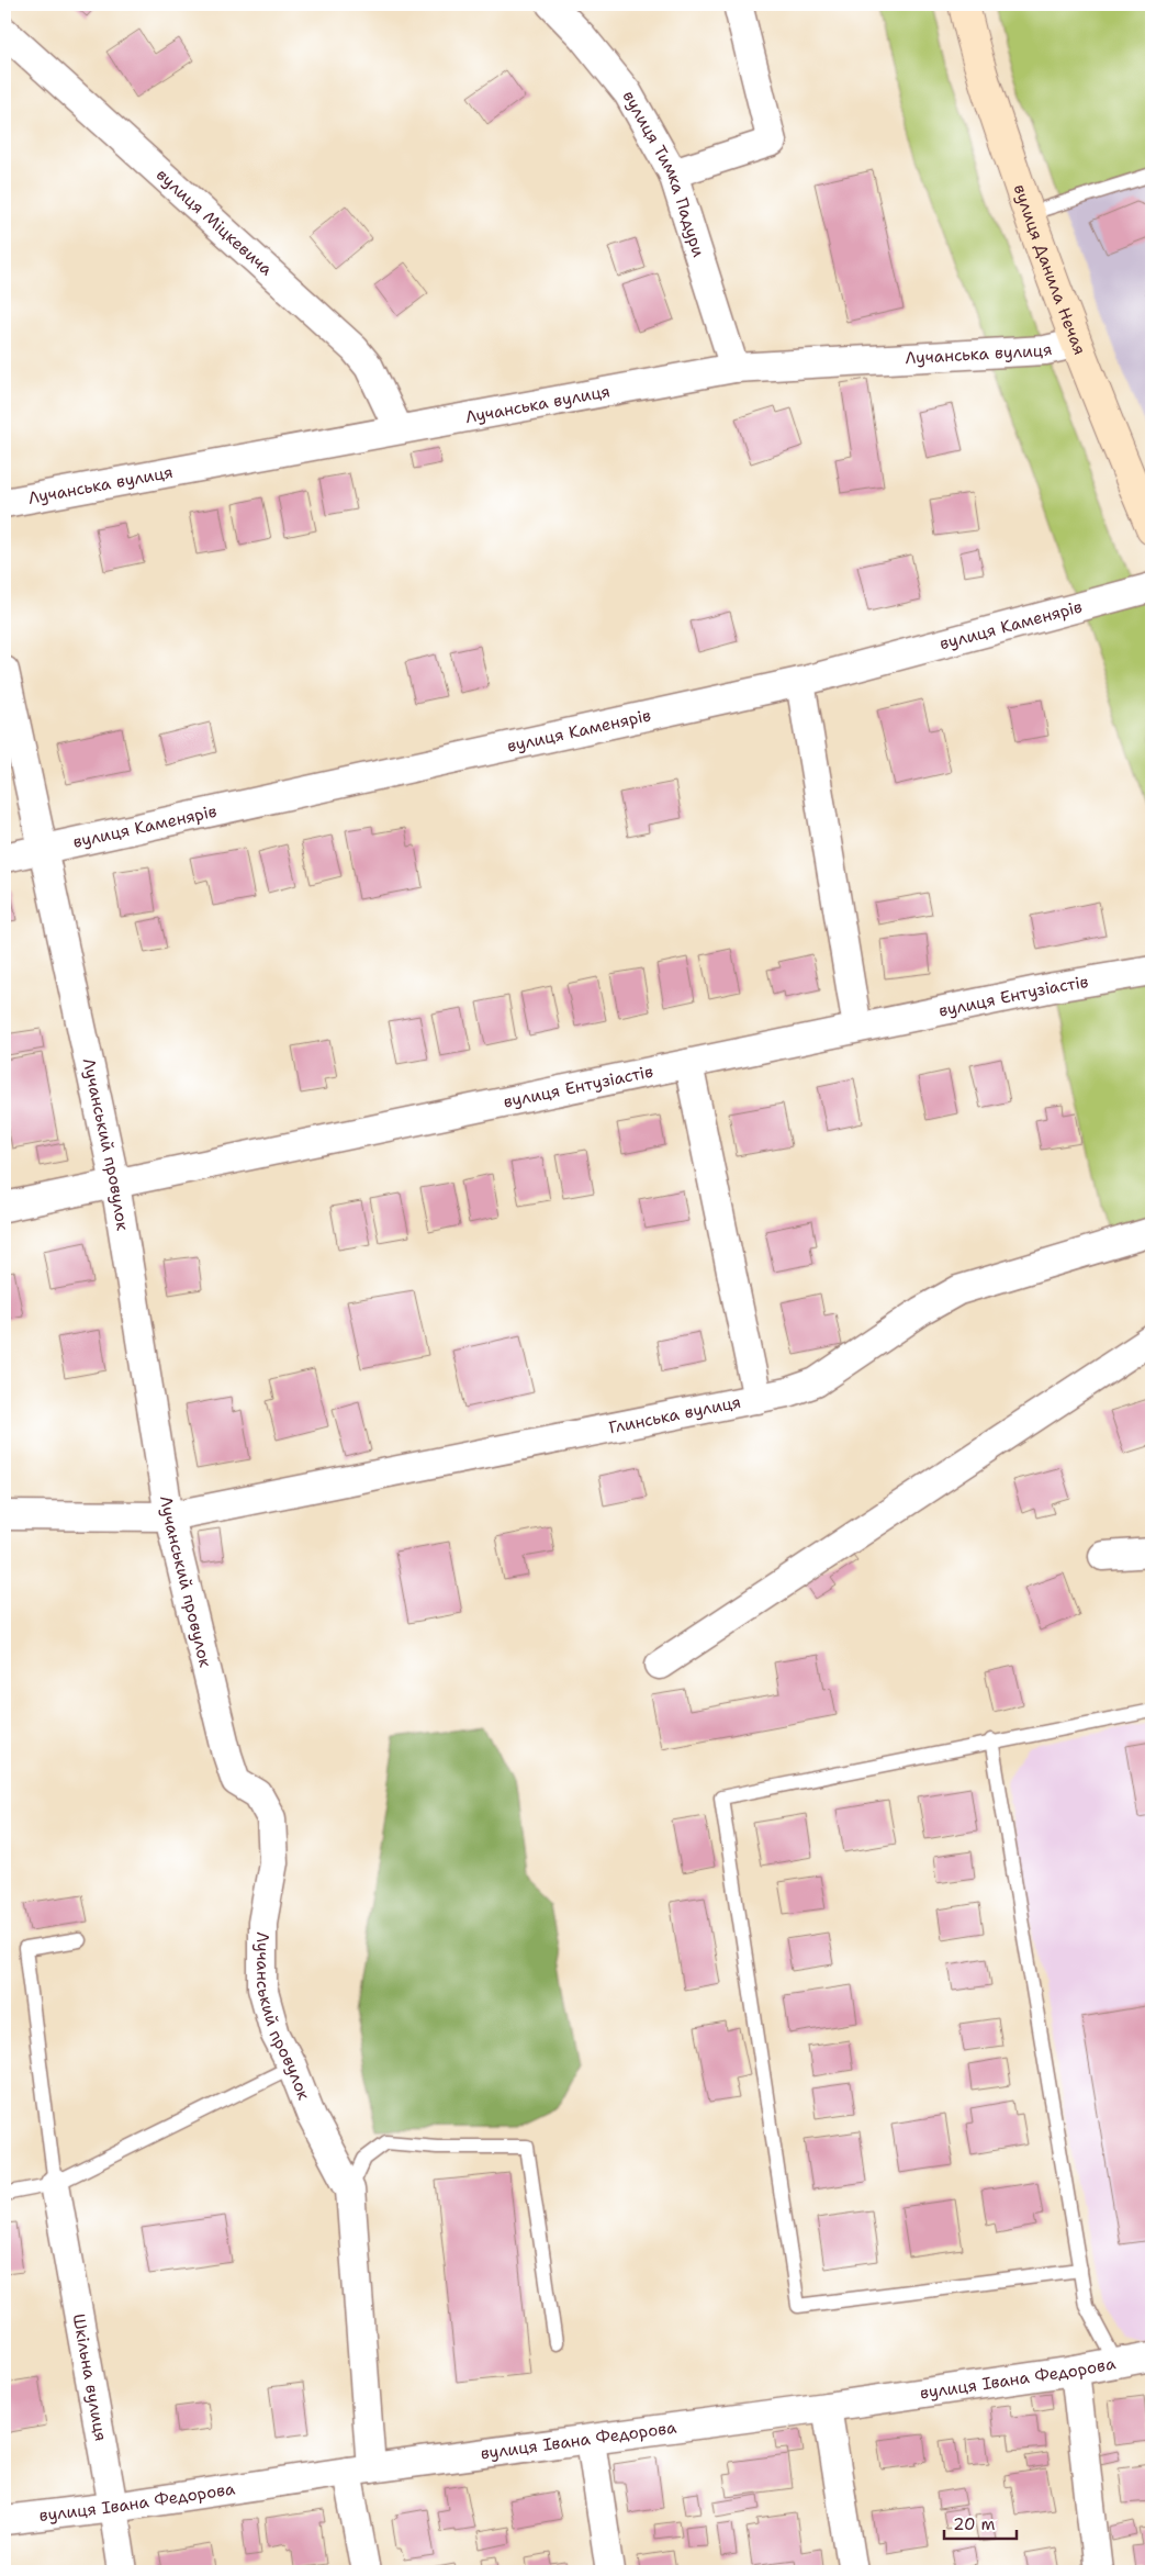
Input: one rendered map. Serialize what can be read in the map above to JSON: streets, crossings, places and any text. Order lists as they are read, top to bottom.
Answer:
{
  "streets": {
    "main road": ["вулиця Данила Нечая"],
    "street": [
      "вулиця Тимка Падури",
      "вулиця Міцкевича",
      "Лучанська вулиця",
      "вулиця Каменярів",
      "вулиця Ентузіастів",
      "Лучанський провулок",
      "Глинська вулиця",
      "Шкільна вулиця",
      "вулиця Івана Федорова"
    ]
  },
  "crossings": [
    ["вулиця Тимка Падури", "Лучанська вулиця"],
    ["вулиця Міцкевича", "Лучанська вулиця"],
    ["вулиця Данила Нечая", "Лучанська вулиця"],
    ["вулиця Каменярів", "Лучанський провулок"],
    ["вулиця Ентузіастів", "Лучанський провулок"],
    ["Лучанський провулок", "Глинська вулиця"],
    ["Лучанський провулок", "вулиця Івана Федорова"],
    ["Шкільна вулиця", "вулиця Івана Федорова"]
  ],
  "scale_bar": "20 m"
}
